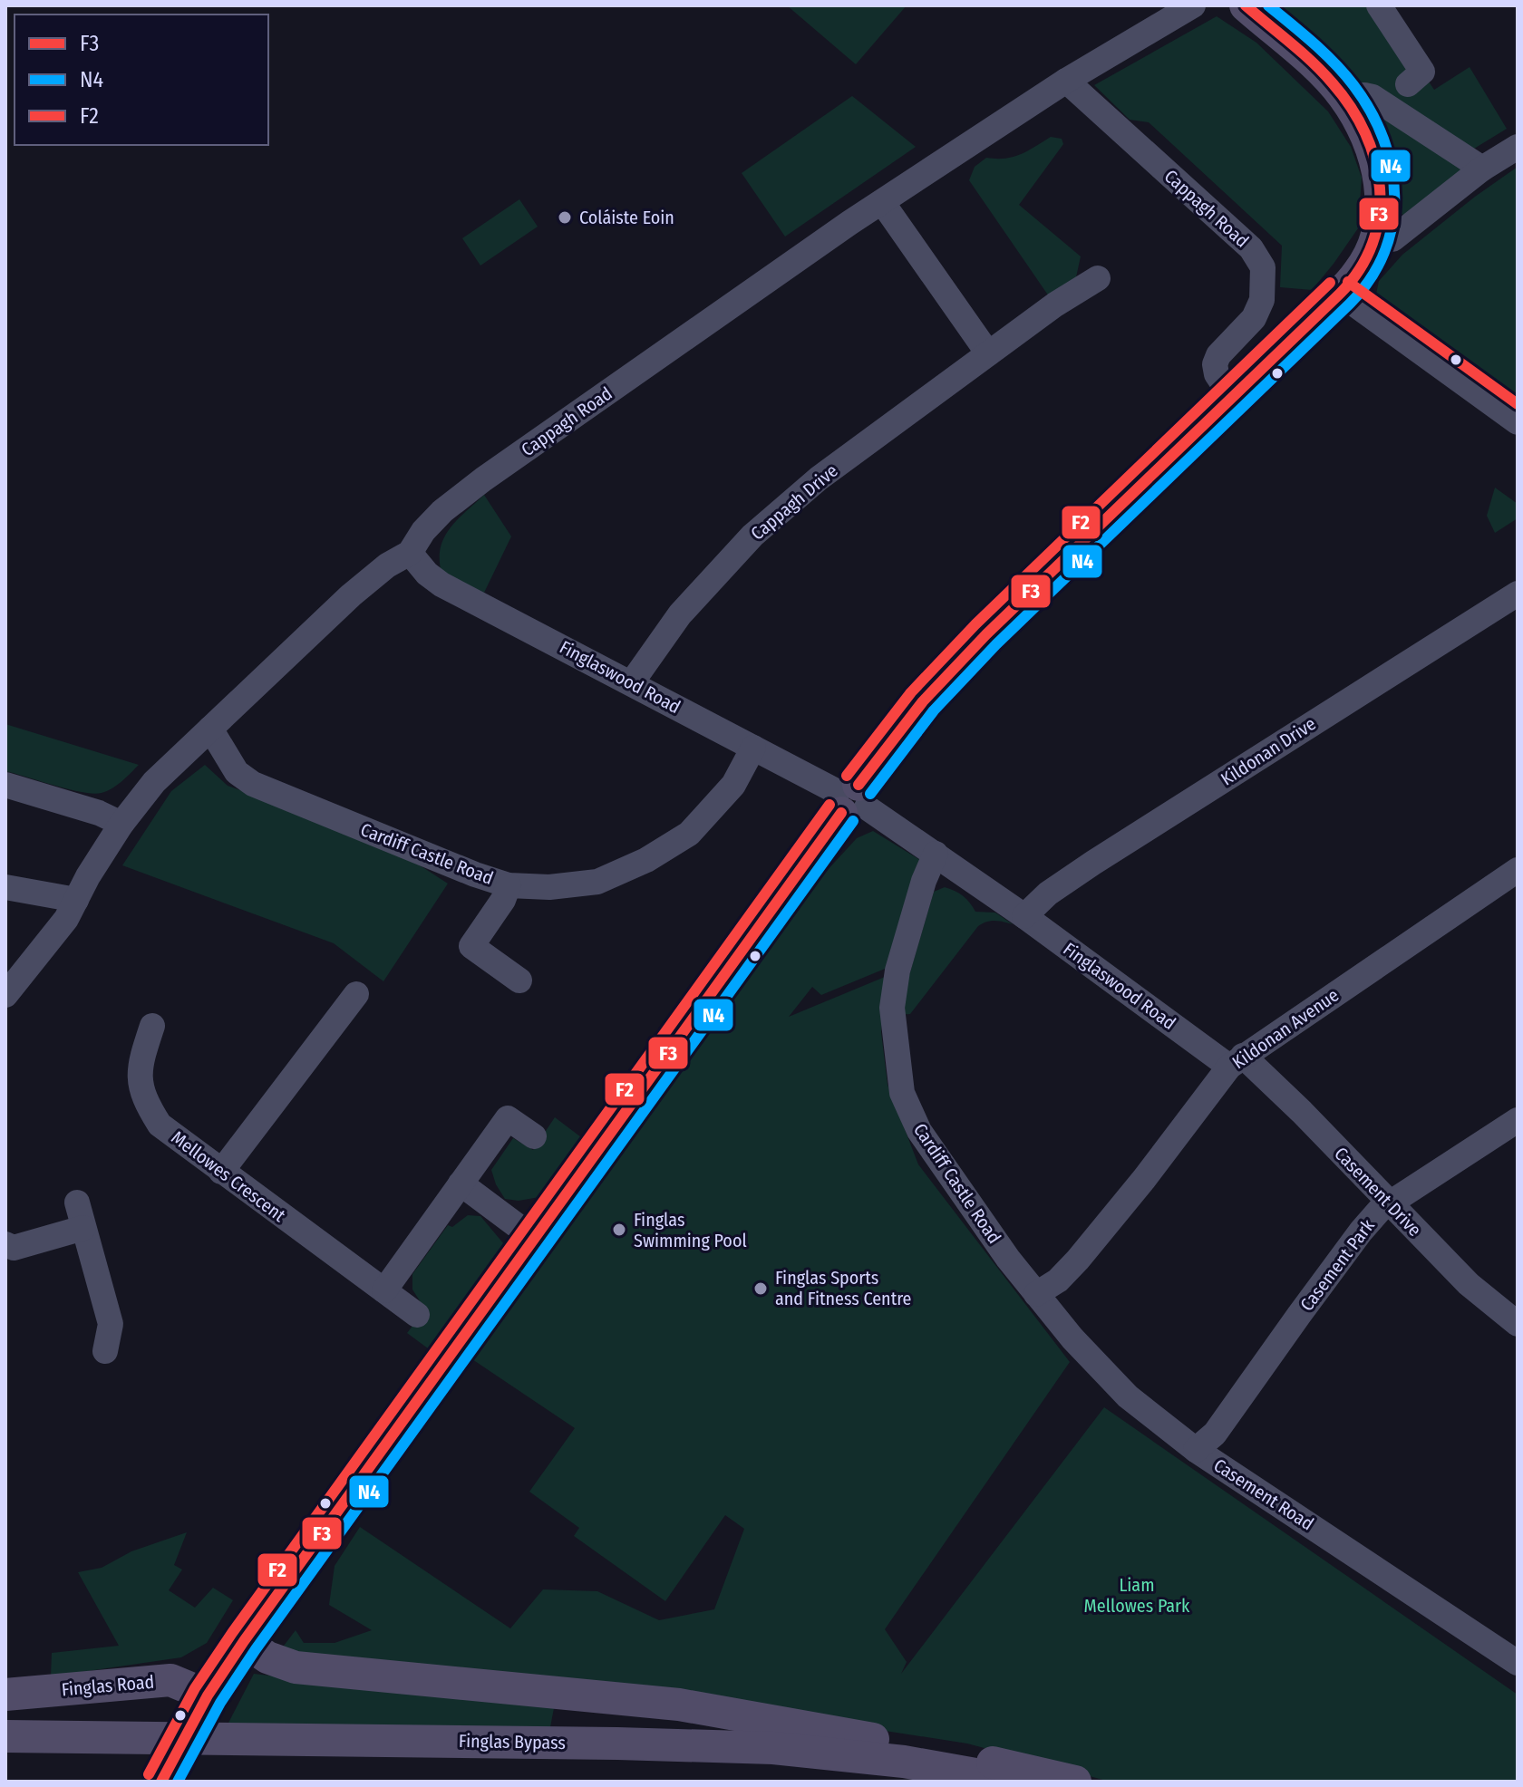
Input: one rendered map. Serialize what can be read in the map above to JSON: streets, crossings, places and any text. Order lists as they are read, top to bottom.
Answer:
{
  "streets": {
    "main road": ["Finglas Road", "Finglas Bypass"],
    "street": [
      "Cappagh Road",
      "Cappagh Drive",
      "Finglaswood Road",
      "Kildonan Drive",
      "Cardiff Castle Road",
      "Kildonan Avenue",
      "Mellowes Crescent",
      "Casement Drive",
      "Casement Park",
      "Casement Road"
    ]
  },
  "crossings": [
    ["Cappagh Road", "Finglaswood Road"],
    ["Cappagh Road", "Cardiff Castle Road"],
    ["Cappagh Drive", "Finglaswood Road"],
    ["Finglaswood Road", "Kildonan Drive"],
    ["Finglaswood Road", "Cardiff Castle Road"],
    ["Finglaswood Road", "Kildonan Avenue"],
    ["Finglaswood Road", "Casement Drive"],
    ["Cardiff Castle Road", "Kildonan Avenue"],
    ["Cardiff Castle Road", "Casement Road"],
    ["Kildonan Avenue", "Casement Drive"],
    ["Kildonan Avenue", "Casement Road"],
    ["Casement Drive", "Casement Park"],
    ["Casement Park", "Casement Road"]
  ],
  "parks": ["Liam Mellowes Park"],
  "places": ["Coláiste Eoin", "Finglas Swimming Pool", "Finglas Sports and Fitness Centre"],
  "lines": ["transit line F3", "transit line N4", "transit line F2"],
  "legend": ["F3", "N4", "F2"]
}
